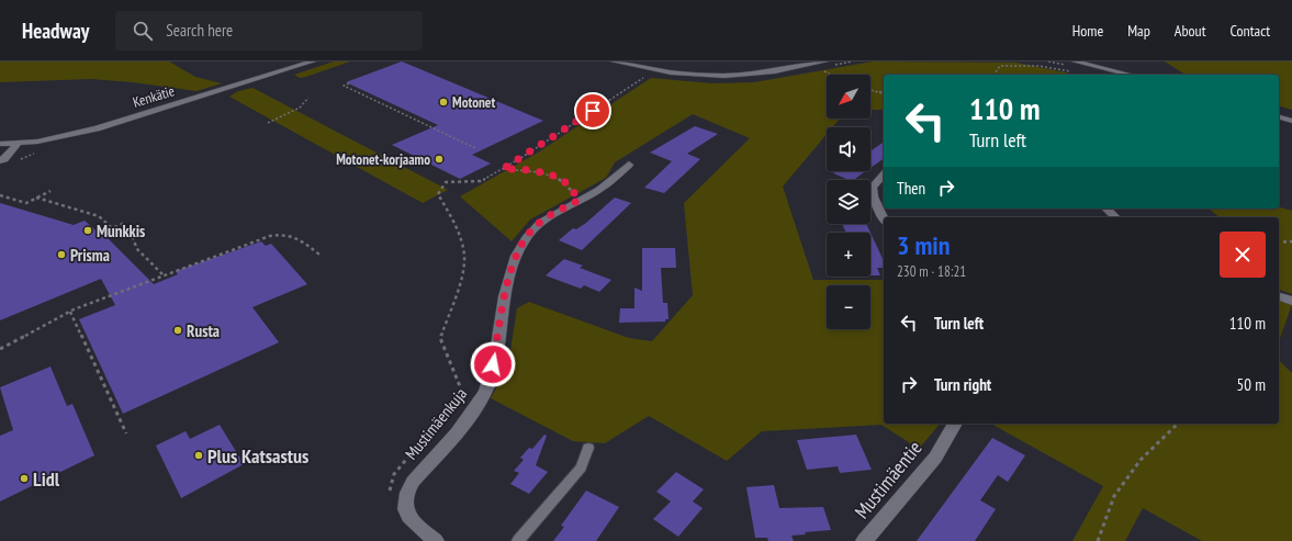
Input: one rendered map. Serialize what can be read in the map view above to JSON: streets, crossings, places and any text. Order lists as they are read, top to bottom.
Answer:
{
  "streets": {
    "street": ["Kenkätie", "Mustimäenkuja", "Mustimäentie"]
  },
  "places": [
    "Motonet",
    "Motonet-korjaamo",
    "Munkkis",
    "Prisma",
    "Rusta",
    "Plus Katsastus",
    "Lidl"
  ],
  "north": "bottom left",
  "page": {
    "header": "Headway",
    "search": "Search here",
    "nav": [
      "Home",
      "Map",
      "About",
      "Contact"
    ],
    "map_buttons": ["+", "−"],
    "turn": ["110 m", "Turn left"],
    "then": "Then",
    "heading": ["3 min", "230 m · 18:21"],
    "list": [
      {
        "name": "Turn left",
        "value": "110 m"
      },
      {
        "name": "Turn right",
        "value": "50 m"
      }
    ]
  }
}
